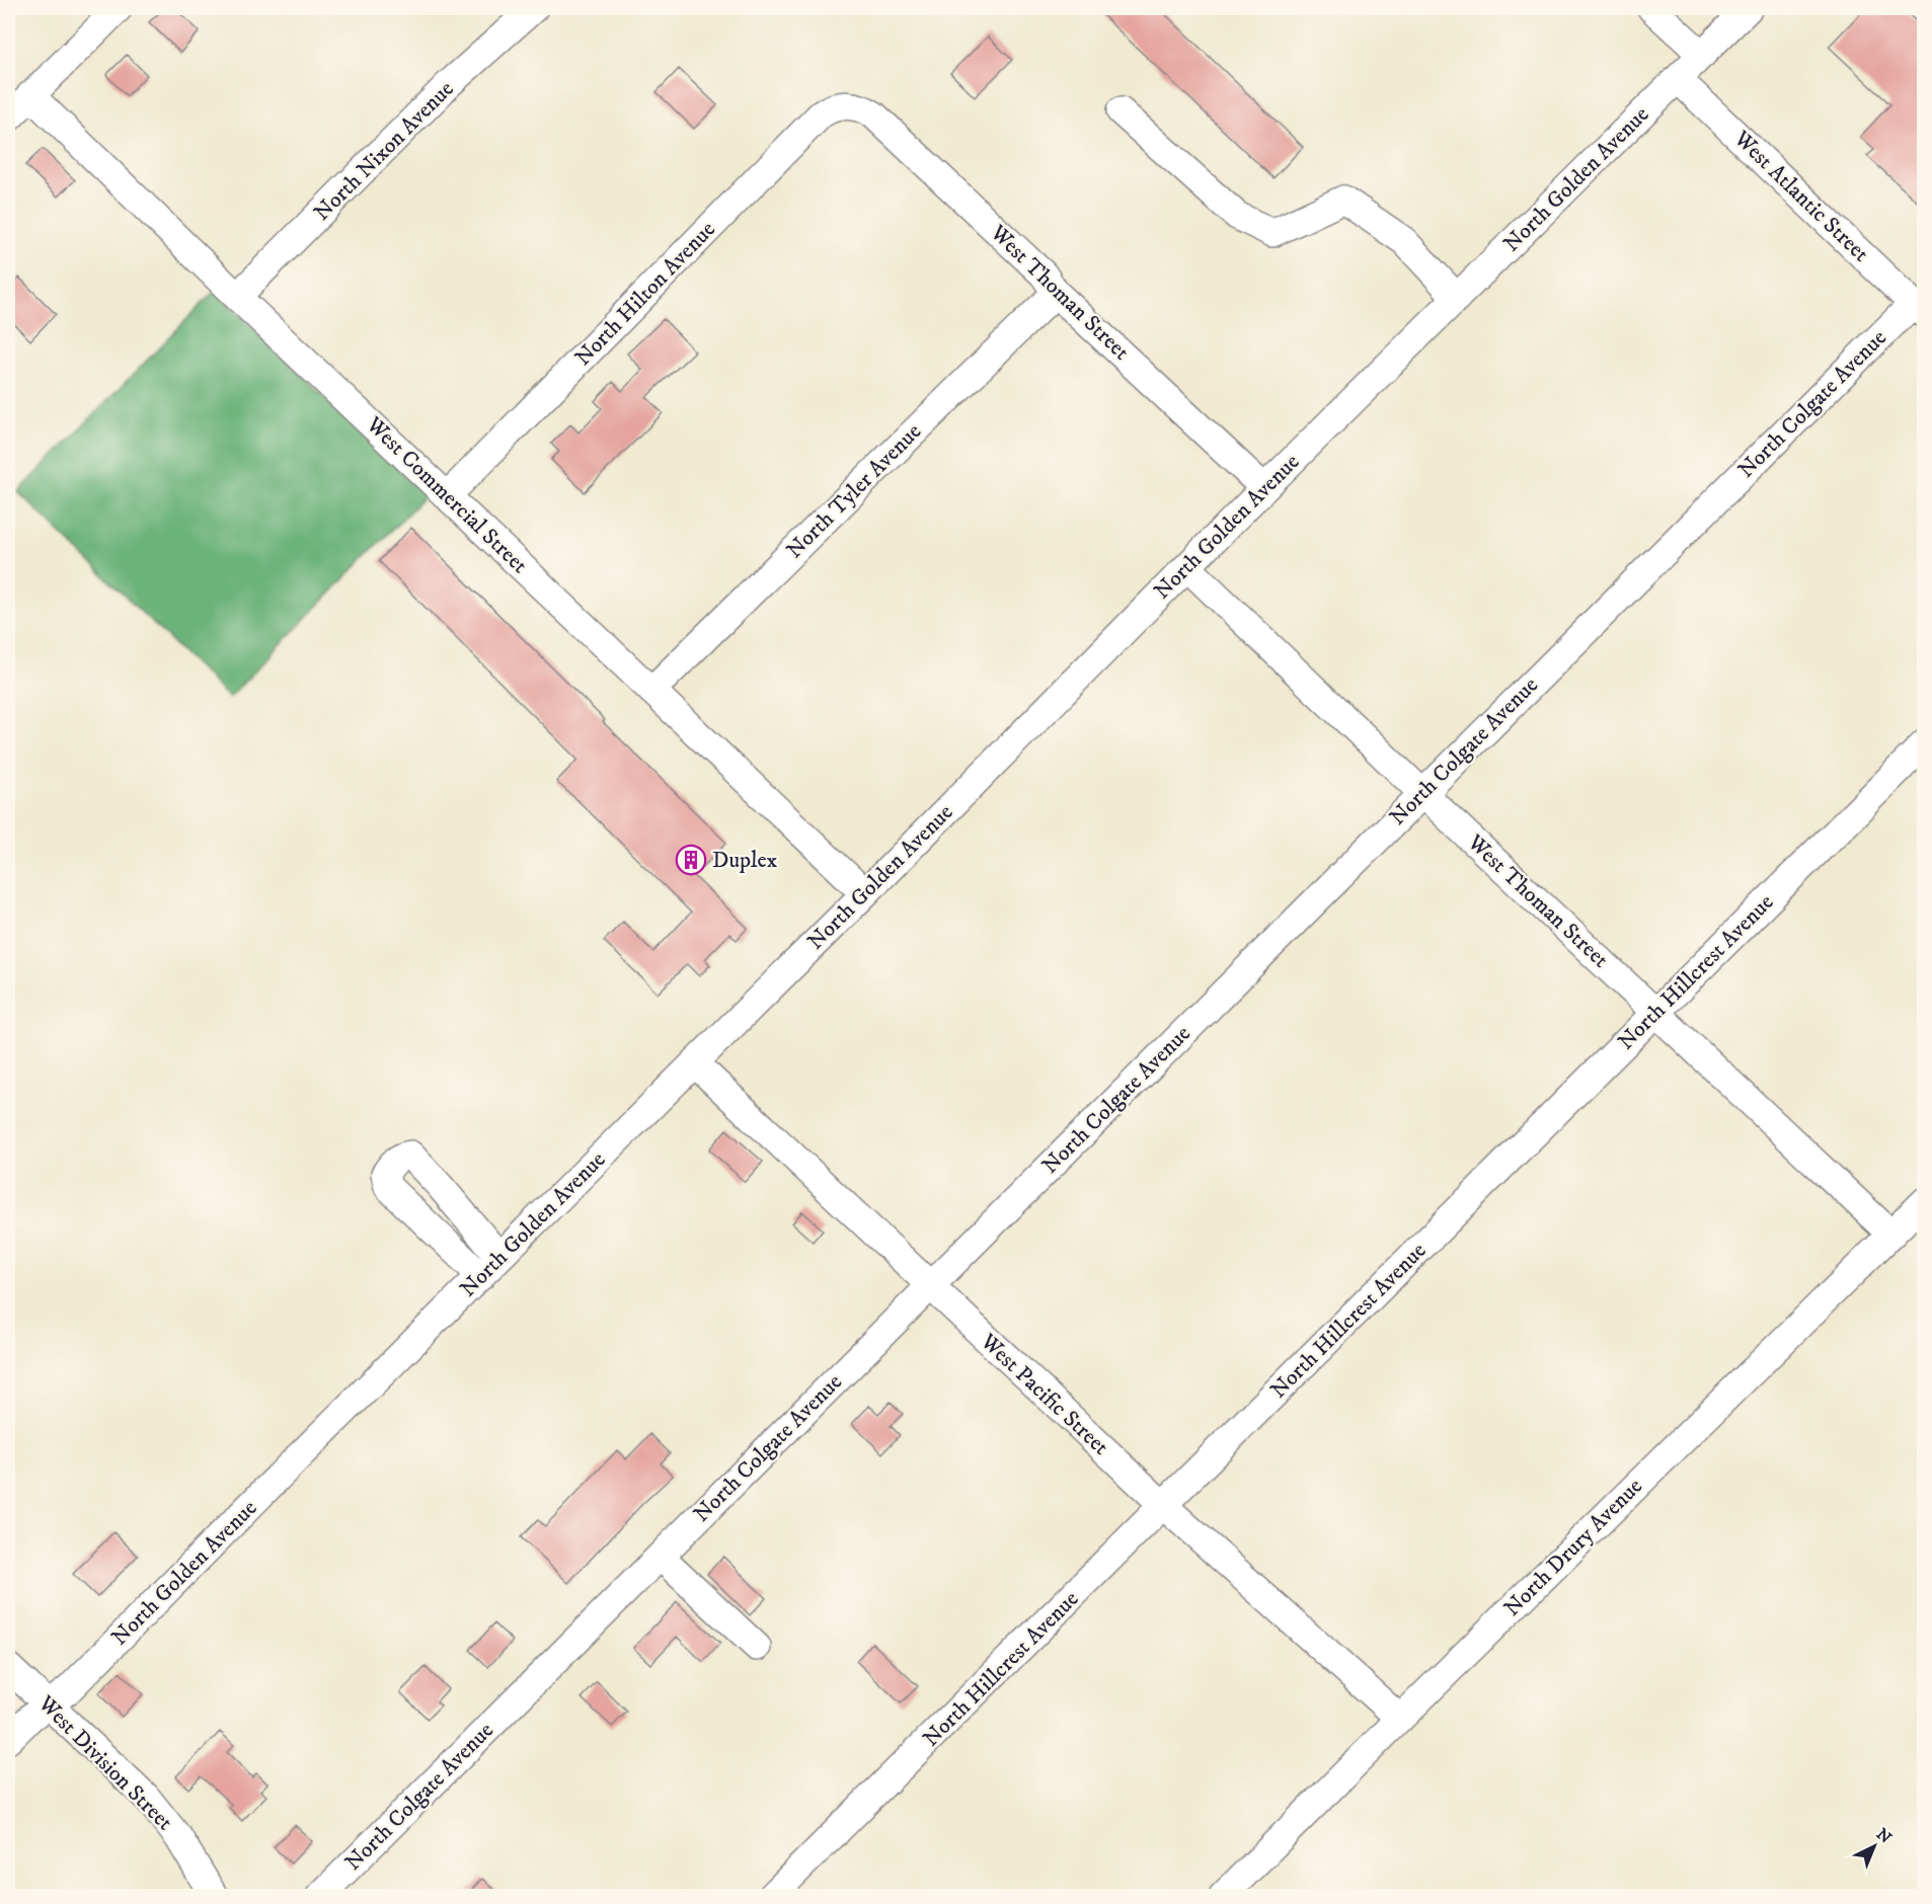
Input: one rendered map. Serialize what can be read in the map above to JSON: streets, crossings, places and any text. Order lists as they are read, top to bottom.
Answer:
{
  "streets": {
    "street": [
      "North Nixon Avenue",
      "North Golden Avenue",
      "West Atlantic Street",
      "West Thoman Street",
      "North Hilton Avenue",
      "North Colgate Avenue",
      "North Tyler Avenue",
      "West Commercial Street",
      "North Hillcrest Avenue",
      "West Pacific Street",
      "North Drury Avenue",
      "West Division Street"
    ]
  },
  "crossings": [
    ["North Nixon Avenue", "West Commercial Street"],
    ["North Golden Avenue", "West Atlantic Street"],
    ["North Golden Avenue", "West Thoman Street"],
    ["North Golden Avenue", "West Commercial Street"],
    ["North Golden Avenue", "West Pacific Street"],
    ["North Golden Avenue", "West Division Street"],
    ["West Atlantic Street", "North Colgate Avenue"],
    ["West Thoman Street", "North Hilton Avenue"],
    ["West Thoman Street", "North Colgate Avenue"],
    ["West Thoman Street", "North Tyler Avenue"],
    ["West Thoman Street", "North Hillcrest Avenue"],
    ["West Thoman Street", "North Drury Avenue"],
    ["North Hilton Avenue", "West Commercial Street"],
    ["North Colgate Avenue", "West Pacific Street"],
    ["North Tyler Avenue", "West Commercial Street"],
    ["North Hillcrest Avenue", "West Pacific Street"],
    ["West Pacific Street", "North Drury Avenue"]
  ],
  "places": {
    "building": ["Duplex"]
  },
  "north": "top right"
}
